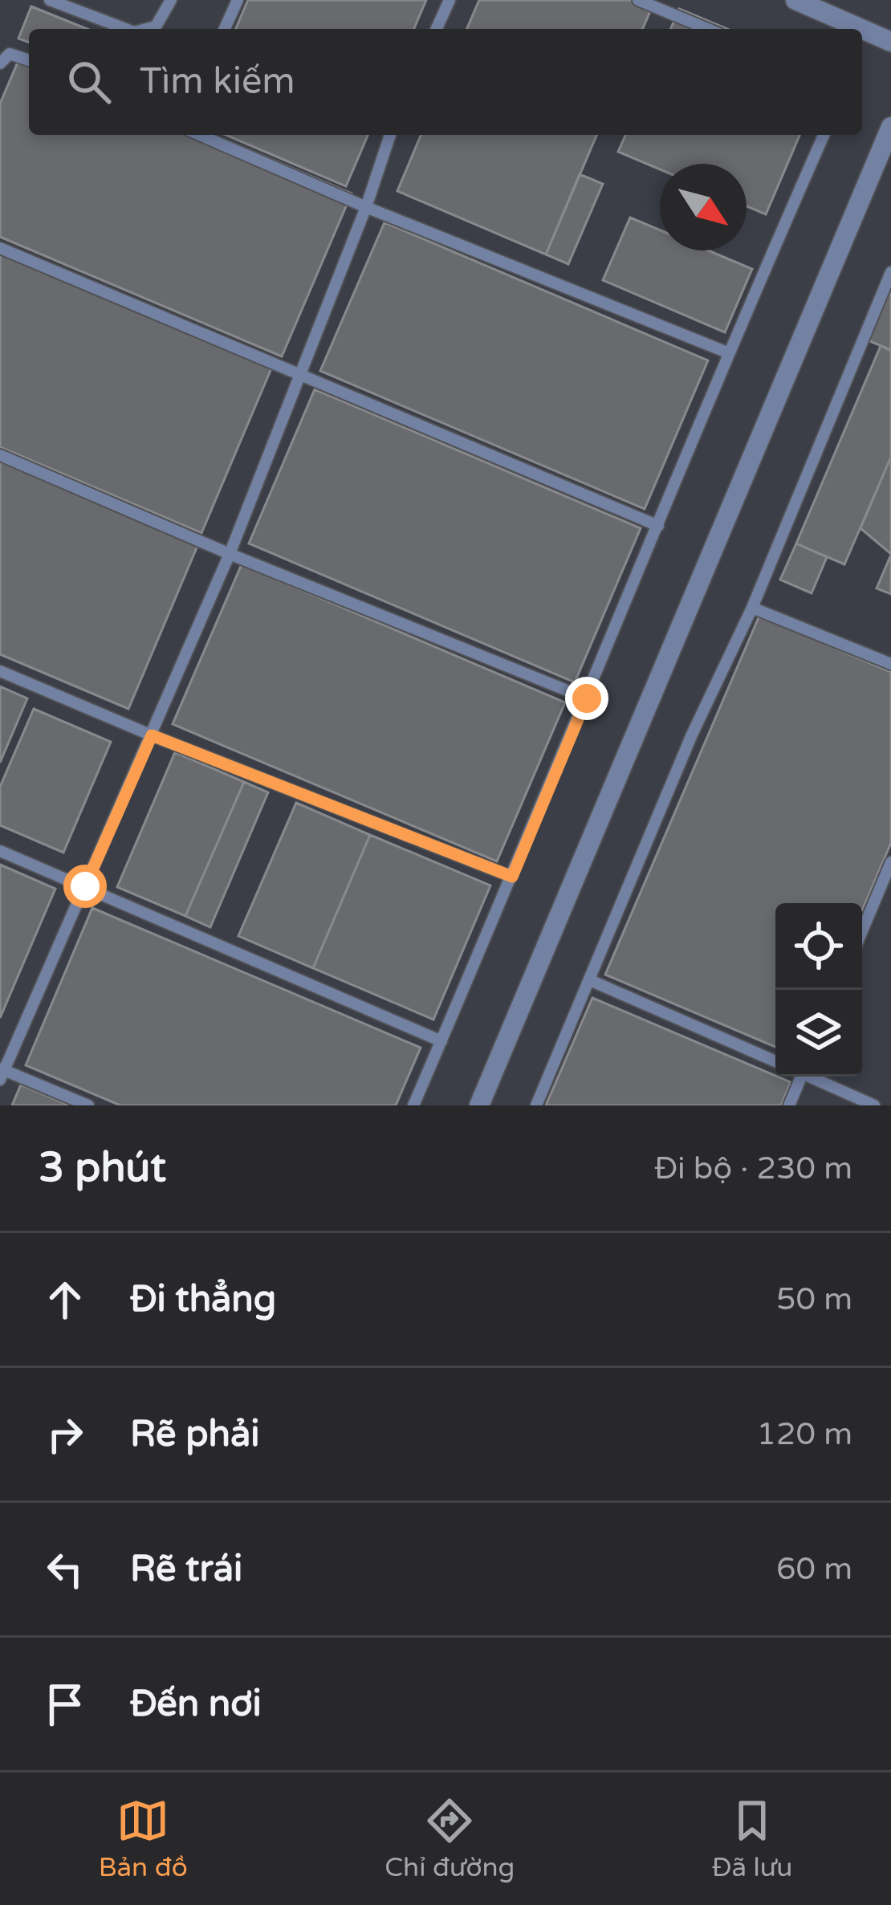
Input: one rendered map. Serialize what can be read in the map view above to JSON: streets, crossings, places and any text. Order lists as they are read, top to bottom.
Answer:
{
  "north": "bottom right",
  "page": {
    "search": "Tìm kiếm",
    "heading": ["3 phút", "Đi bộ · 230 m"],
    "list": [
      ["Đi thẳng", "50 m"],
      ["Rẽ phải", "120 m"],
      ["Rẽ trái", "60 m"],
      "Đến nơi"
    ],
    "nav": ["Bản đồ", "Chỉ đường", "Đã lưu"]
  }
}
